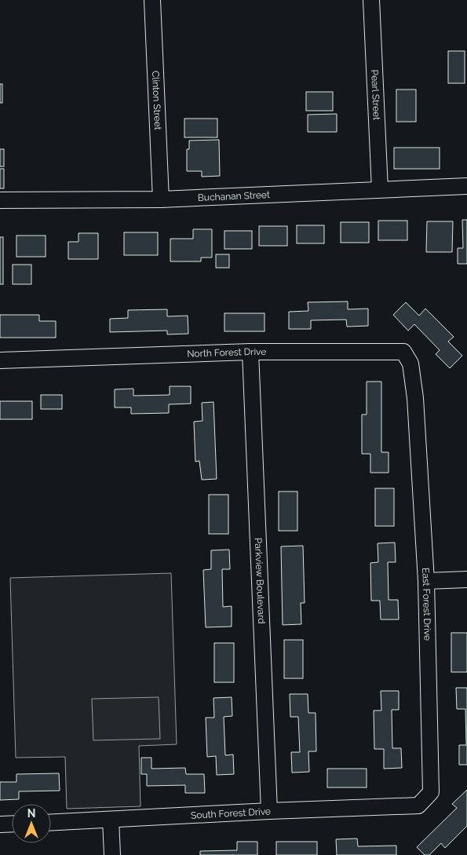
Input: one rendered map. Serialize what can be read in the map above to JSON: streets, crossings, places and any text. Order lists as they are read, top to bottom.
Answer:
{
  "streets": {
    "street": [
      "Pearl Street",
      "Clinton Street",
      "Buchanan Street",
      "North Forest Drive",
      "Parkview Boulevard",
      "East Forest Drive",
      "South Forest Drive"
    ]
  },
  "crossings": [
    ["Pearl Street", "Buchanan Street"],
    ["Clinton Street", "Buchanan Street"],
    ["North Forest Drive", "Parkview Boulevard"],
    ["North Forest Drive", "East Forest Drive"],
    ["Parkview Boulevard", "South Forest Drive"],
    ["East Forest Drive", "South Forest Drive"]
  ],
  "north": "top"
}
